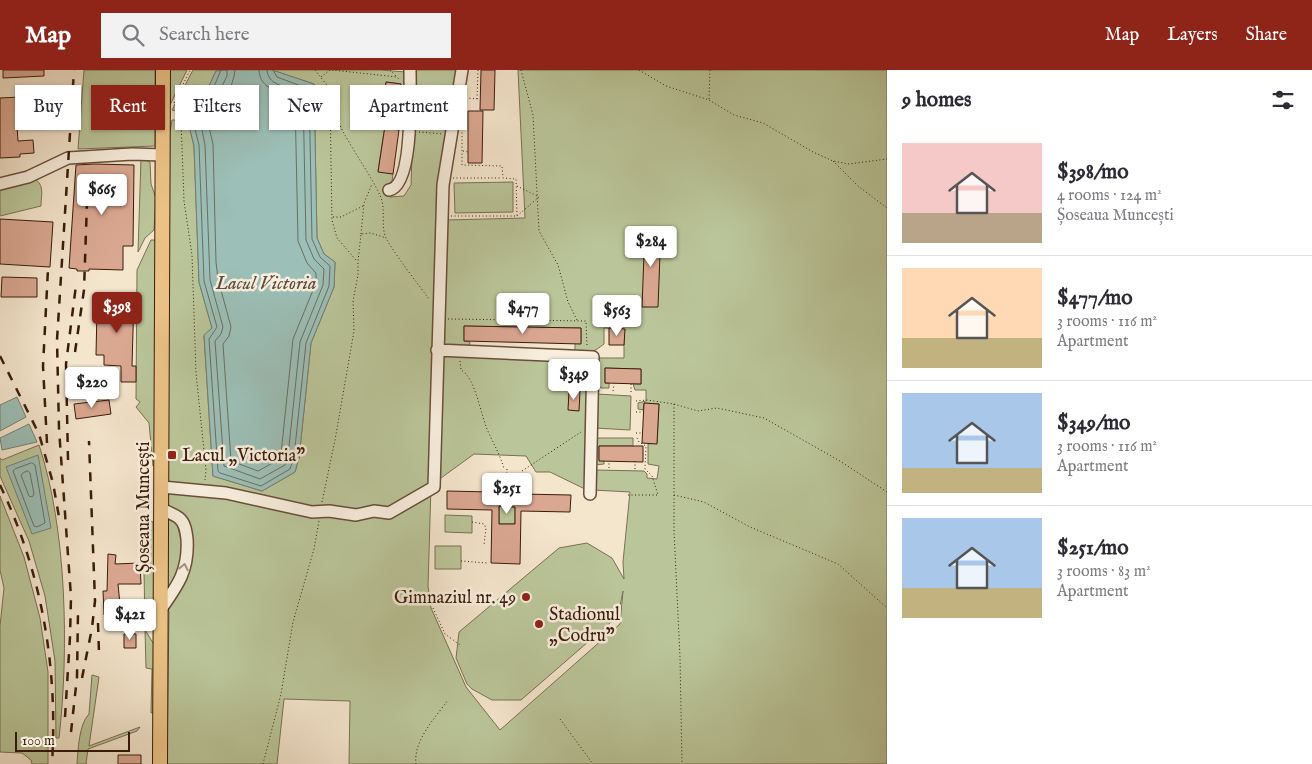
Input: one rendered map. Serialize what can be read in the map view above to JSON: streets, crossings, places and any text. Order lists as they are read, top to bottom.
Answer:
{
  "streets": {
    "main road": ["Șoseaua Muncești"]
  },
  "water": ["Lacul Victoria"],
  "places": {
    "transit": ["Lacul „Victoria”"],
    "other": ["Gimnaziul nr. 49", "Stadionul „Codru”"]
  },
  "scale_bar": "100 m",
  "page": {
    "header": "Map",
    "search": "Search here",
    "nav": ["Map", "Layers", "Share"],
    "heading": "9 homes",
    "chip": [
      "Buy",
      "Rent",
      "Filters",
      "New",
      "Apartment"
    ],
    "list": [
      {
        "name": "$398/mo",
        "note": "4 rooms · 124 m² · Șoseaua Muncești"
      },
      {
        "name": "$477/mo",
        "note": "3 rooms · 116 m² · Apartment"
      },
      {
        "name": "$349/mo",
        "note": "3 rooms · 116 m² · Apartment"
      },
      {
        "name": "$251/mo",
        "note": "3 rooms · 83 m² · Apartment"
      }
    ],
    "price": [
      "$665",
      "$284",
      "$398",
      "$477",
      "$563",
      "$349",
      "$220",
      "$251",
      "$421"
    ],
    "scale": "100 m"
  }
}
